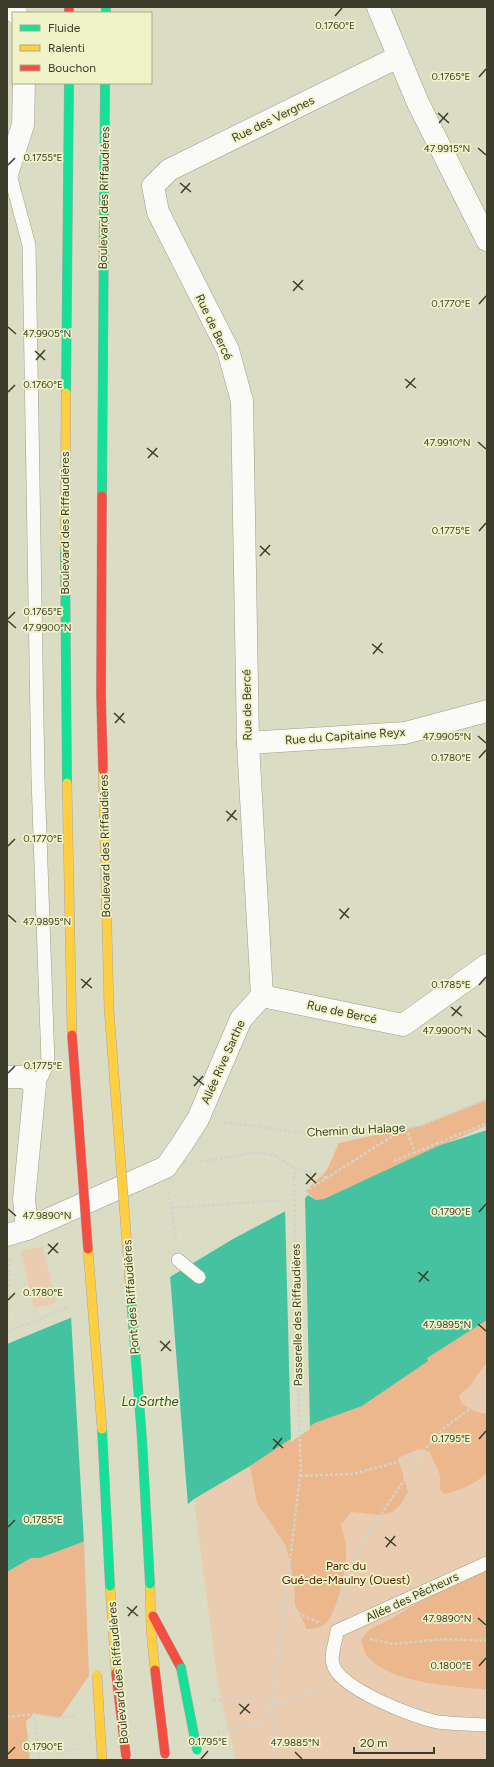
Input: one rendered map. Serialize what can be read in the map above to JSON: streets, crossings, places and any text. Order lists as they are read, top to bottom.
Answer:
{
  "streets": {
    "highway": ["Boulevard des Riffaudières", "Pont des Riffaudières"],
    "street": [
      "Rue des Vergnes",
      "Rue de Bercé",
      "Rue du Capitaine Reyx",
      "Allée Rive Sarthe"
    ],
    "lane": ["Allée des Pêcheurs"],
    "path": ["Chemin du Halage", "Passerelle des Riffaudières"]
  },
  "crossings": [
    ["Rue des Vergnes", "Rue de Bercé"],
    ["Boulevard des Riffaudières", "Pont des Riffaudières"],
    ["Rue de Bercé", "Rue du Capitaine Reyx"],
    ["Rue de Bercé", "Allée Rive Sarthe"],
    ["Allée Rive Sarthe", "Chemin du Halage"]
  ],
  "water": ["La Sarthe"],
  "parks": ["Parc du Gué-de-Maulny (Ouest)"],
  "legend": ["Fluide", "Ralenti", "Bouchon"],
  "scale_bar": "20 m",
  "coordinates": [
    "0.1760°E",
    "0.1765°E",
    "47.9915°N",
    "0.1755°E",
    "0.1770°E",
    "47.9905°N",
    "47.9910°N",
    "0.1775°E",
    "47.9900°N",
    "0.1780°E",
    "47.9895°N",
    "0.1785°E",
    "0.1790°E",
    "47.9890°N",
    "0.1795°E",
    "0.1800°E",
    "47.9885°N"
  ]
}
